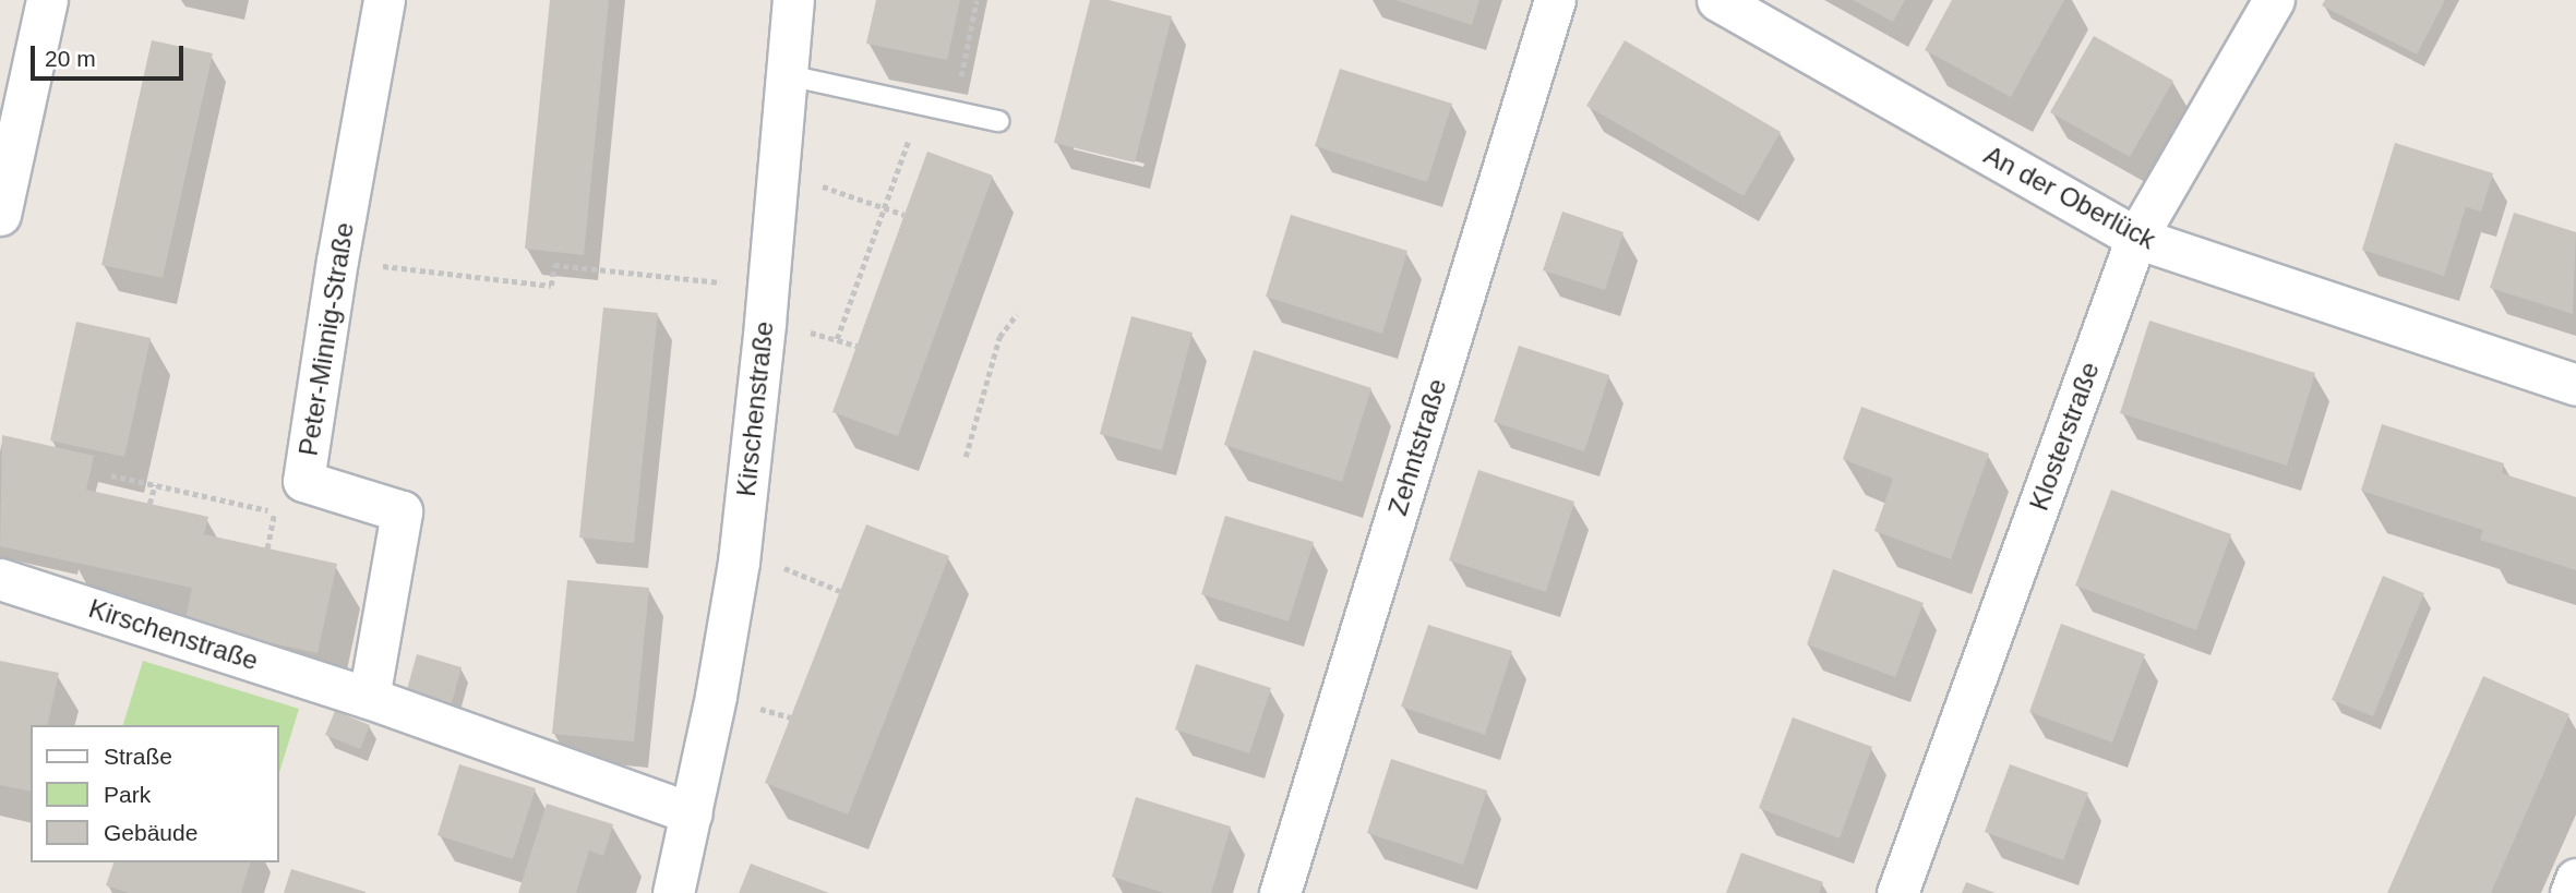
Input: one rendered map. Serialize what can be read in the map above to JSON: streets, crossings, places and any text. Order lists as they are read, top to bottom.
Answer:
{
  "streets": {
    "street": [
      "An der Oberlück",
      "Peter-Minnig-Straße",
      "Kirschenstraße",
      "Klosterstraße",
      "Zehntstraße"
    ]
  },
  "crossings": [
    ["An der Oberlück", "Klosterstraße"],
    ["Peter-Minnig-Straße", "Kirschenstraße"]
  ],
  "legend": ["Straße", "Park", "Gebäude"],
  "scale_bar": "20 m"
}
